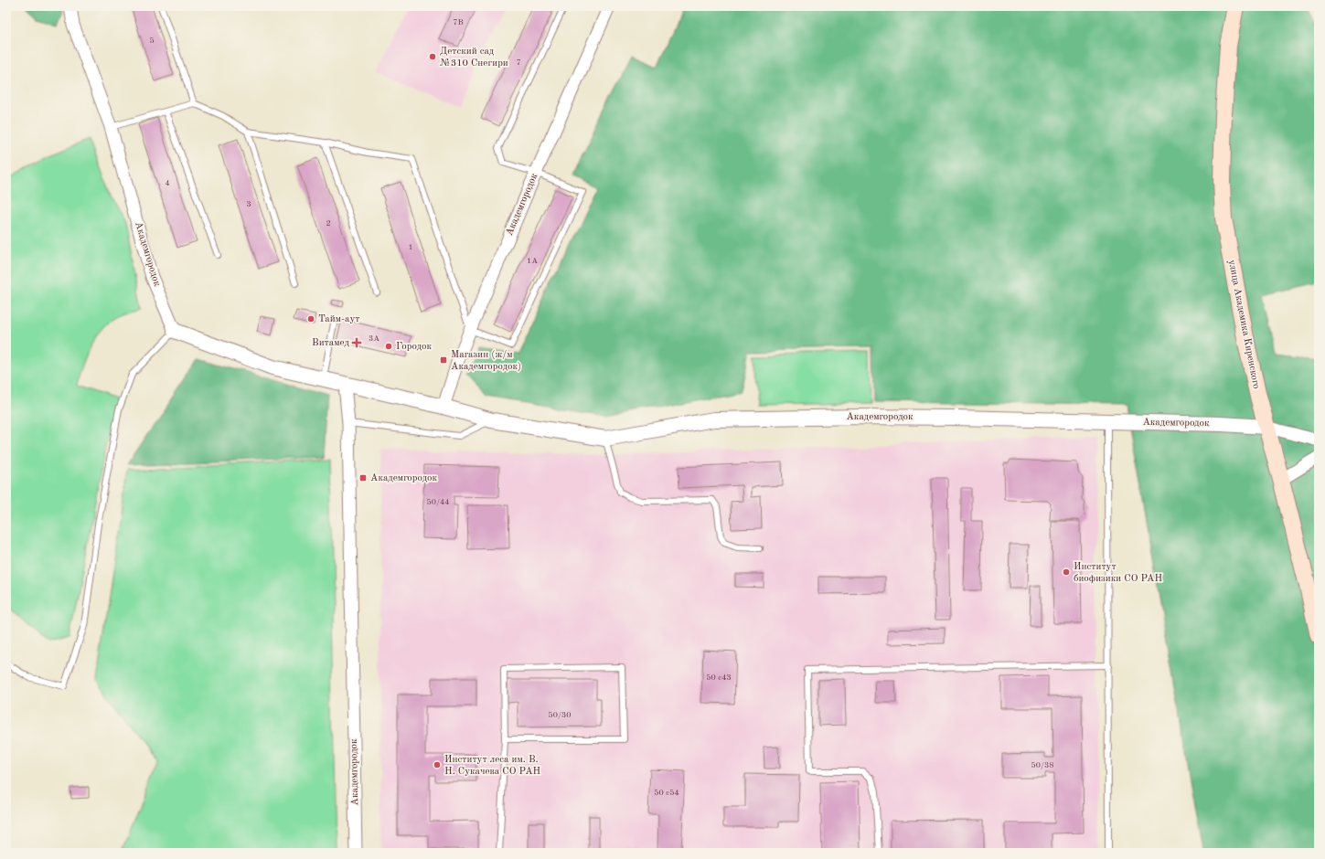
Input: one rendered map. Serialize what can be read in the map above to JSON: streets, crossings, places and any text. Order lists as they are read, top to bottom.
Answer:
{
  "streets": {
    "main road": ["улица Академика Киренского"],
    "street": ["Академгородок"]
  },
  "crossings": [
    ["Академгородок", "улица Академика Киренского"]
  ],
  "places": {
    "other": [
      "Детский сад №310 Снегири",
      "Тайм-аут",
      "Городок",
      "Институт биофизики СО РАН",
      "Институт леса им. В. Н. Сукачева СО РАН"
    ],
    "health": ["Витамед"],
    "transit": ["Магазин (ж/м Академгородок)", "Академгородок"]
  },
  "house_numbers": [
    "7В",
    "5",
    "7",
    "4",
    "3",
    "2",
    "1",
    "1А",
    "3А",
    "50/44",
    "50 с43",
    "50/30",
    "50/38",
    "50 с54"
  ]
}
